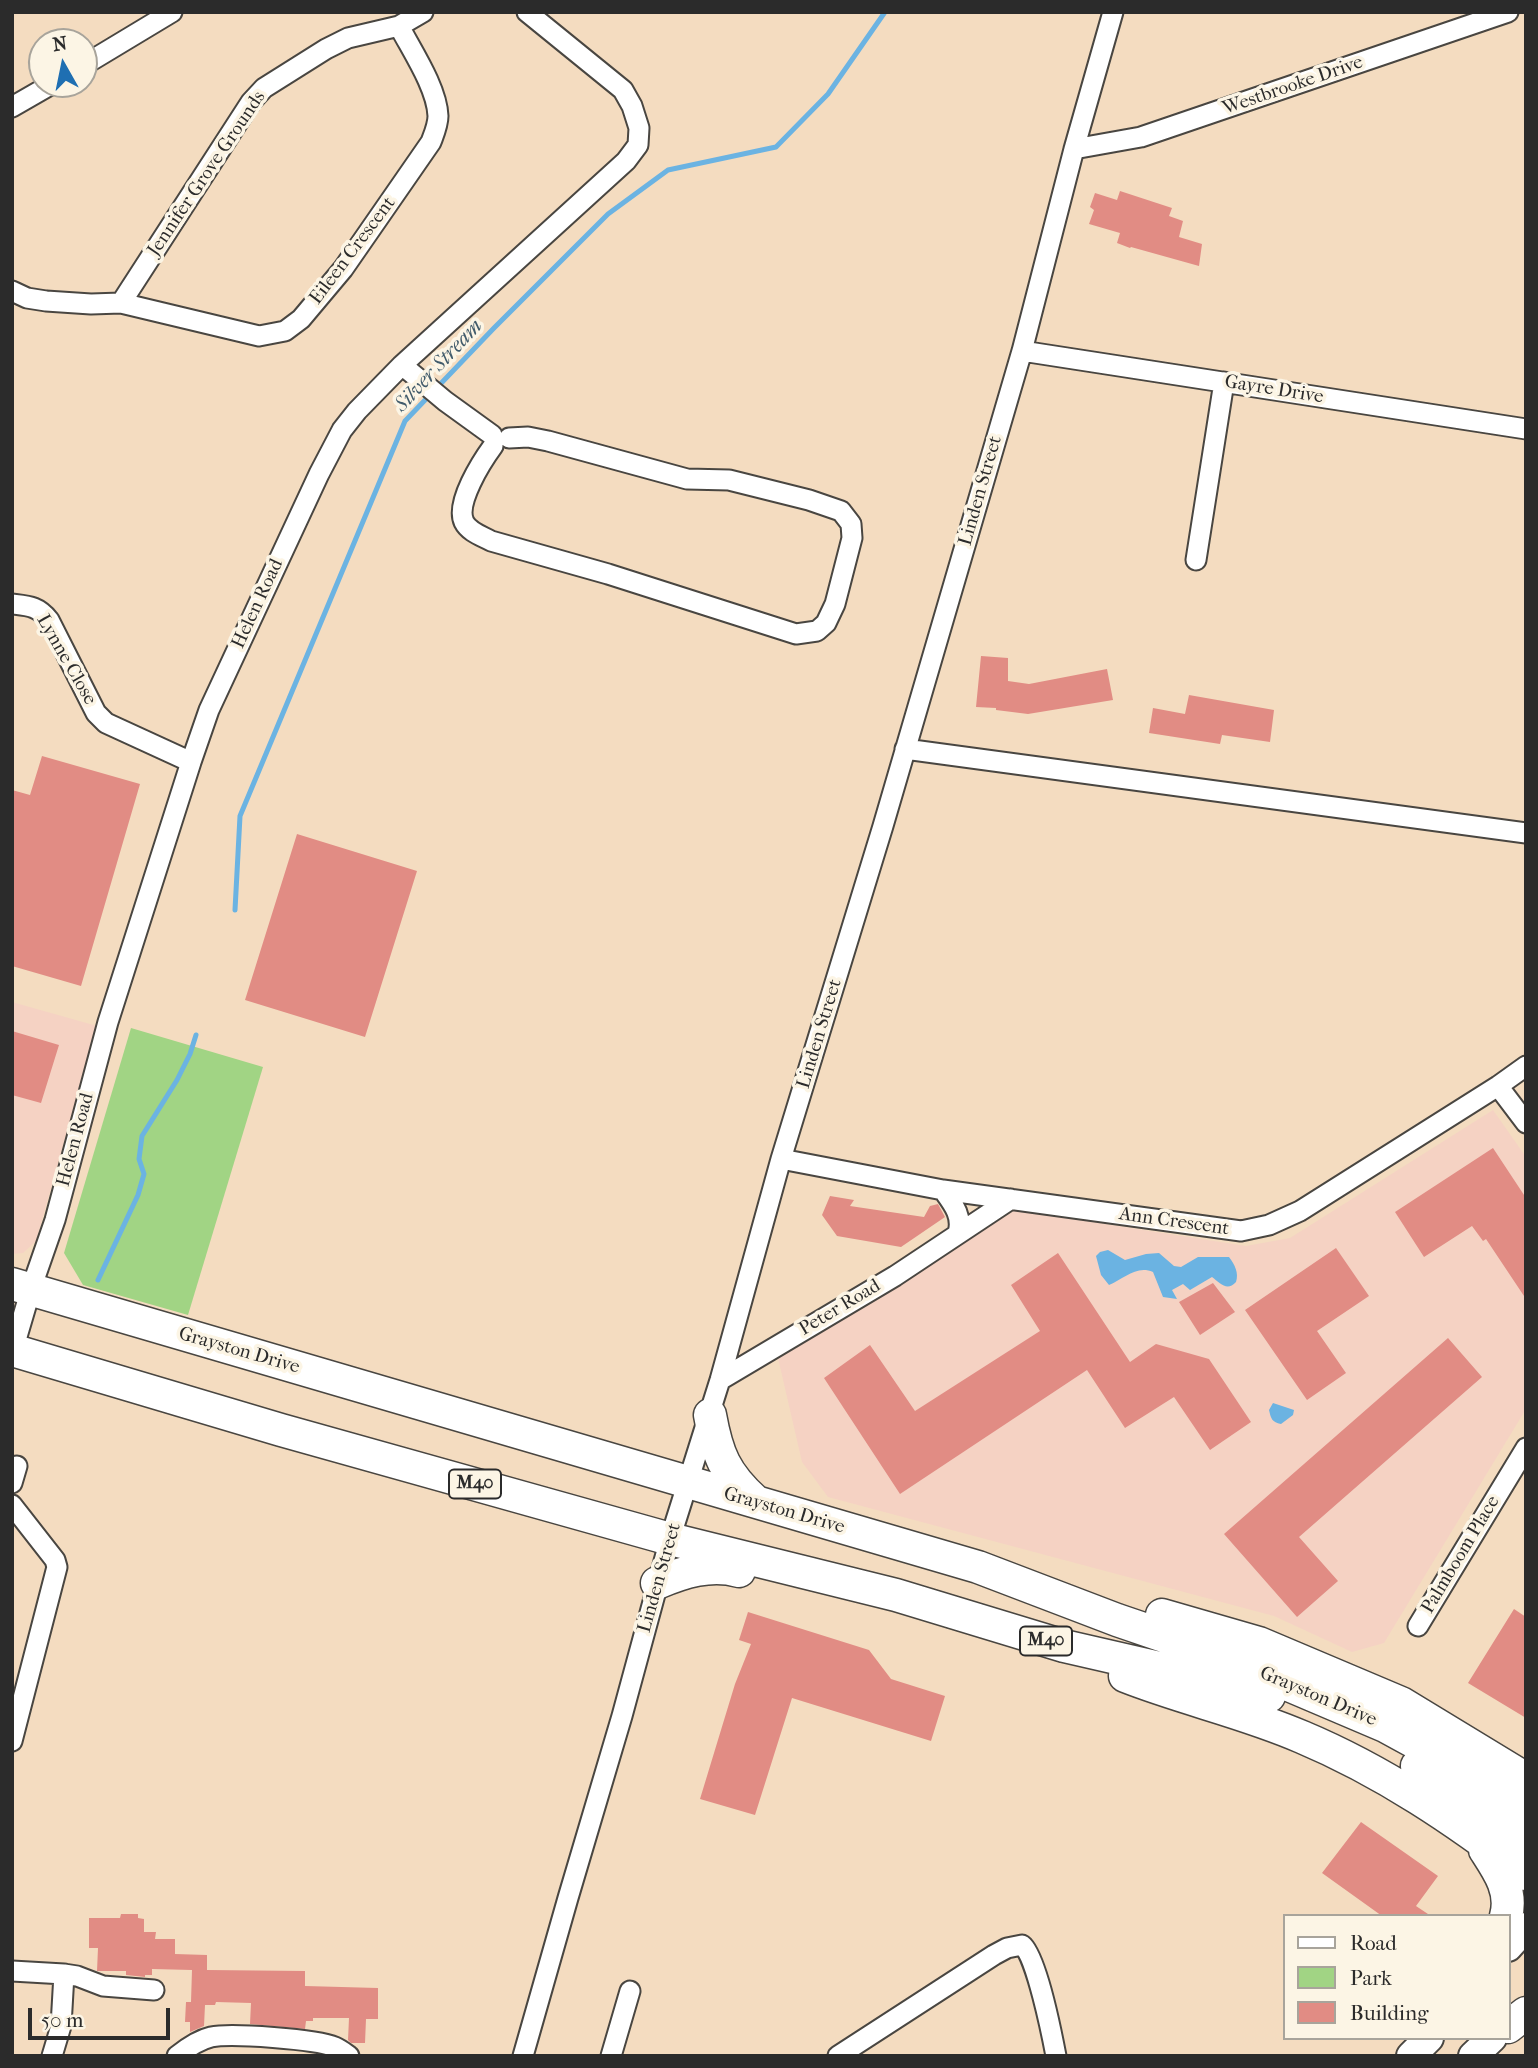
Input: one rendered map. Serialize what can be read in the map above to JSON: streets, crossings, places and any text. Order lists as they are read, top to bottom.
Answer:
{
  "streets": {
    "main road": ["Grayston Drive", "M40"],
    "street": [
      "Westbrooke Drive",
      "Jennifer Grove Grounds",
      "Eileen Crescent",
      "Gayre Drive",
      "Linden Street",
      "Helen Road",
      "Lynne Close",
      "Ann Crescent",
      "Peter Road",
      "Palmboom Place"
    ]
  },
  "crossings": [
    ["Westbrooke Drive", "Linden Street"],
    ["Jennifer Grove Grounds", "Eileen Crescent"],
    ["Gayre Drive", "Linden Street"],
    ["Linden Street", "Ann Crescent"],
    ["Linden Street", "Peter Road"],
    ["Linden Street", "Grayston Drive"],
    ["Helen Road", "Lynne Close"],
    ["Helen Road", "Grayston Drive"],
    ["Ann Crescent", "Peter Road"]
  ],
  "water": ["Silver Stream"],
  "legend": ["Road", "Park", "Building"],
  "scale_bar": "50 m",
  "north": "top"
}
